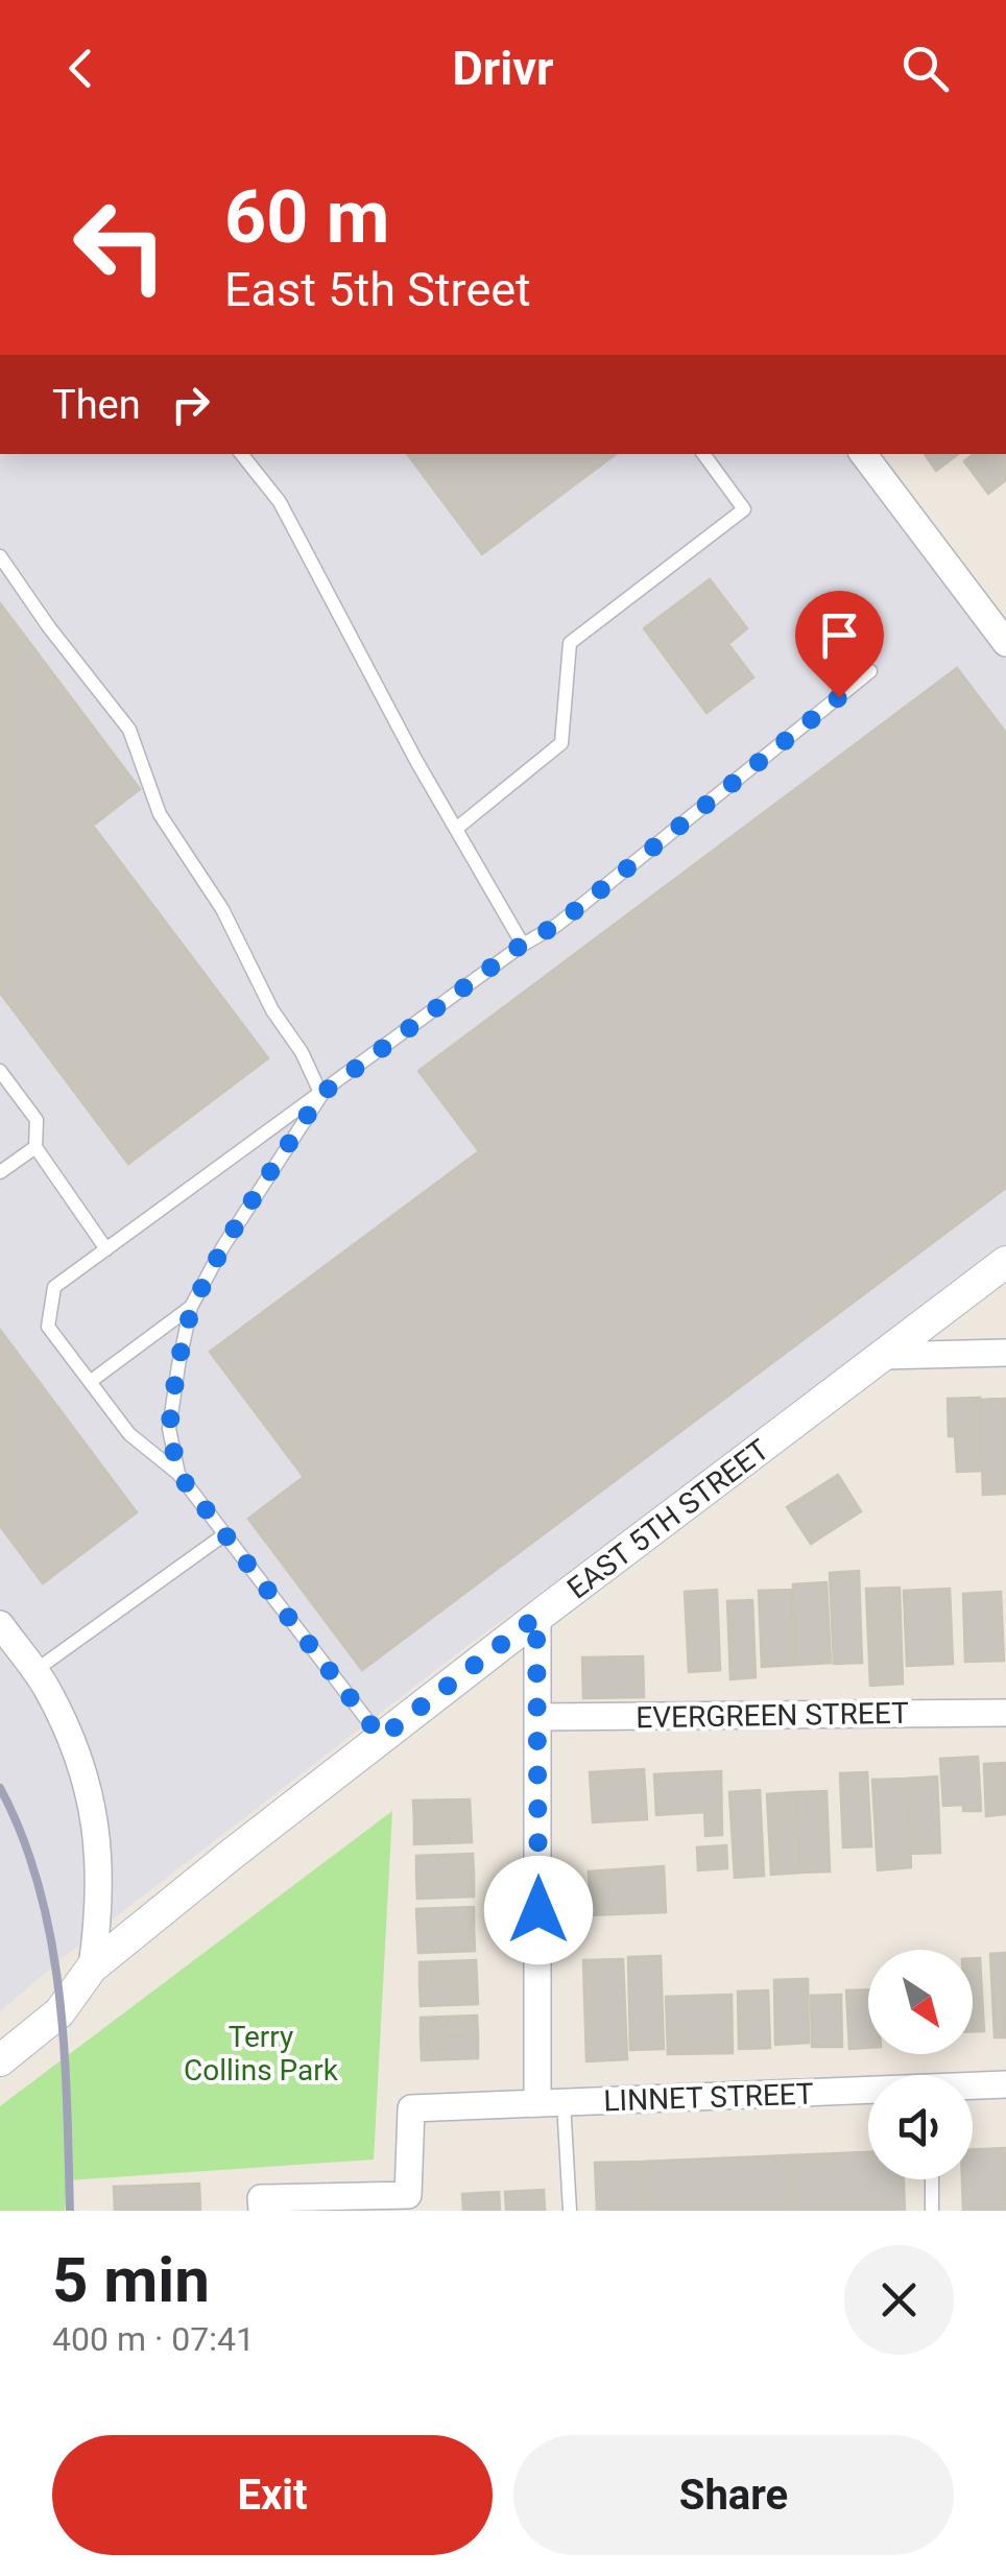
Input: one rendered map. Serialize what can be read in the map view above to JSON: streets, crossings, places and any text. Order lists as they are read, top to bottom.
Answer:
{
  "streets": {
    "street": ["EAST 5TH STREET", "EVERGREEN STREET", "LINNET STREET"]
  },
  "parks": ["Terry Collins Park"],
  "north": "bottom right",
  "page": {
    "header": "Drivr",
    "turn": ["60 m", "East 5th Street"],
    "then": "Then",
    "heading": ["5 min", "400 m · 07:41"],
    "buttons": ["Exit", "Share"]
  }
}
